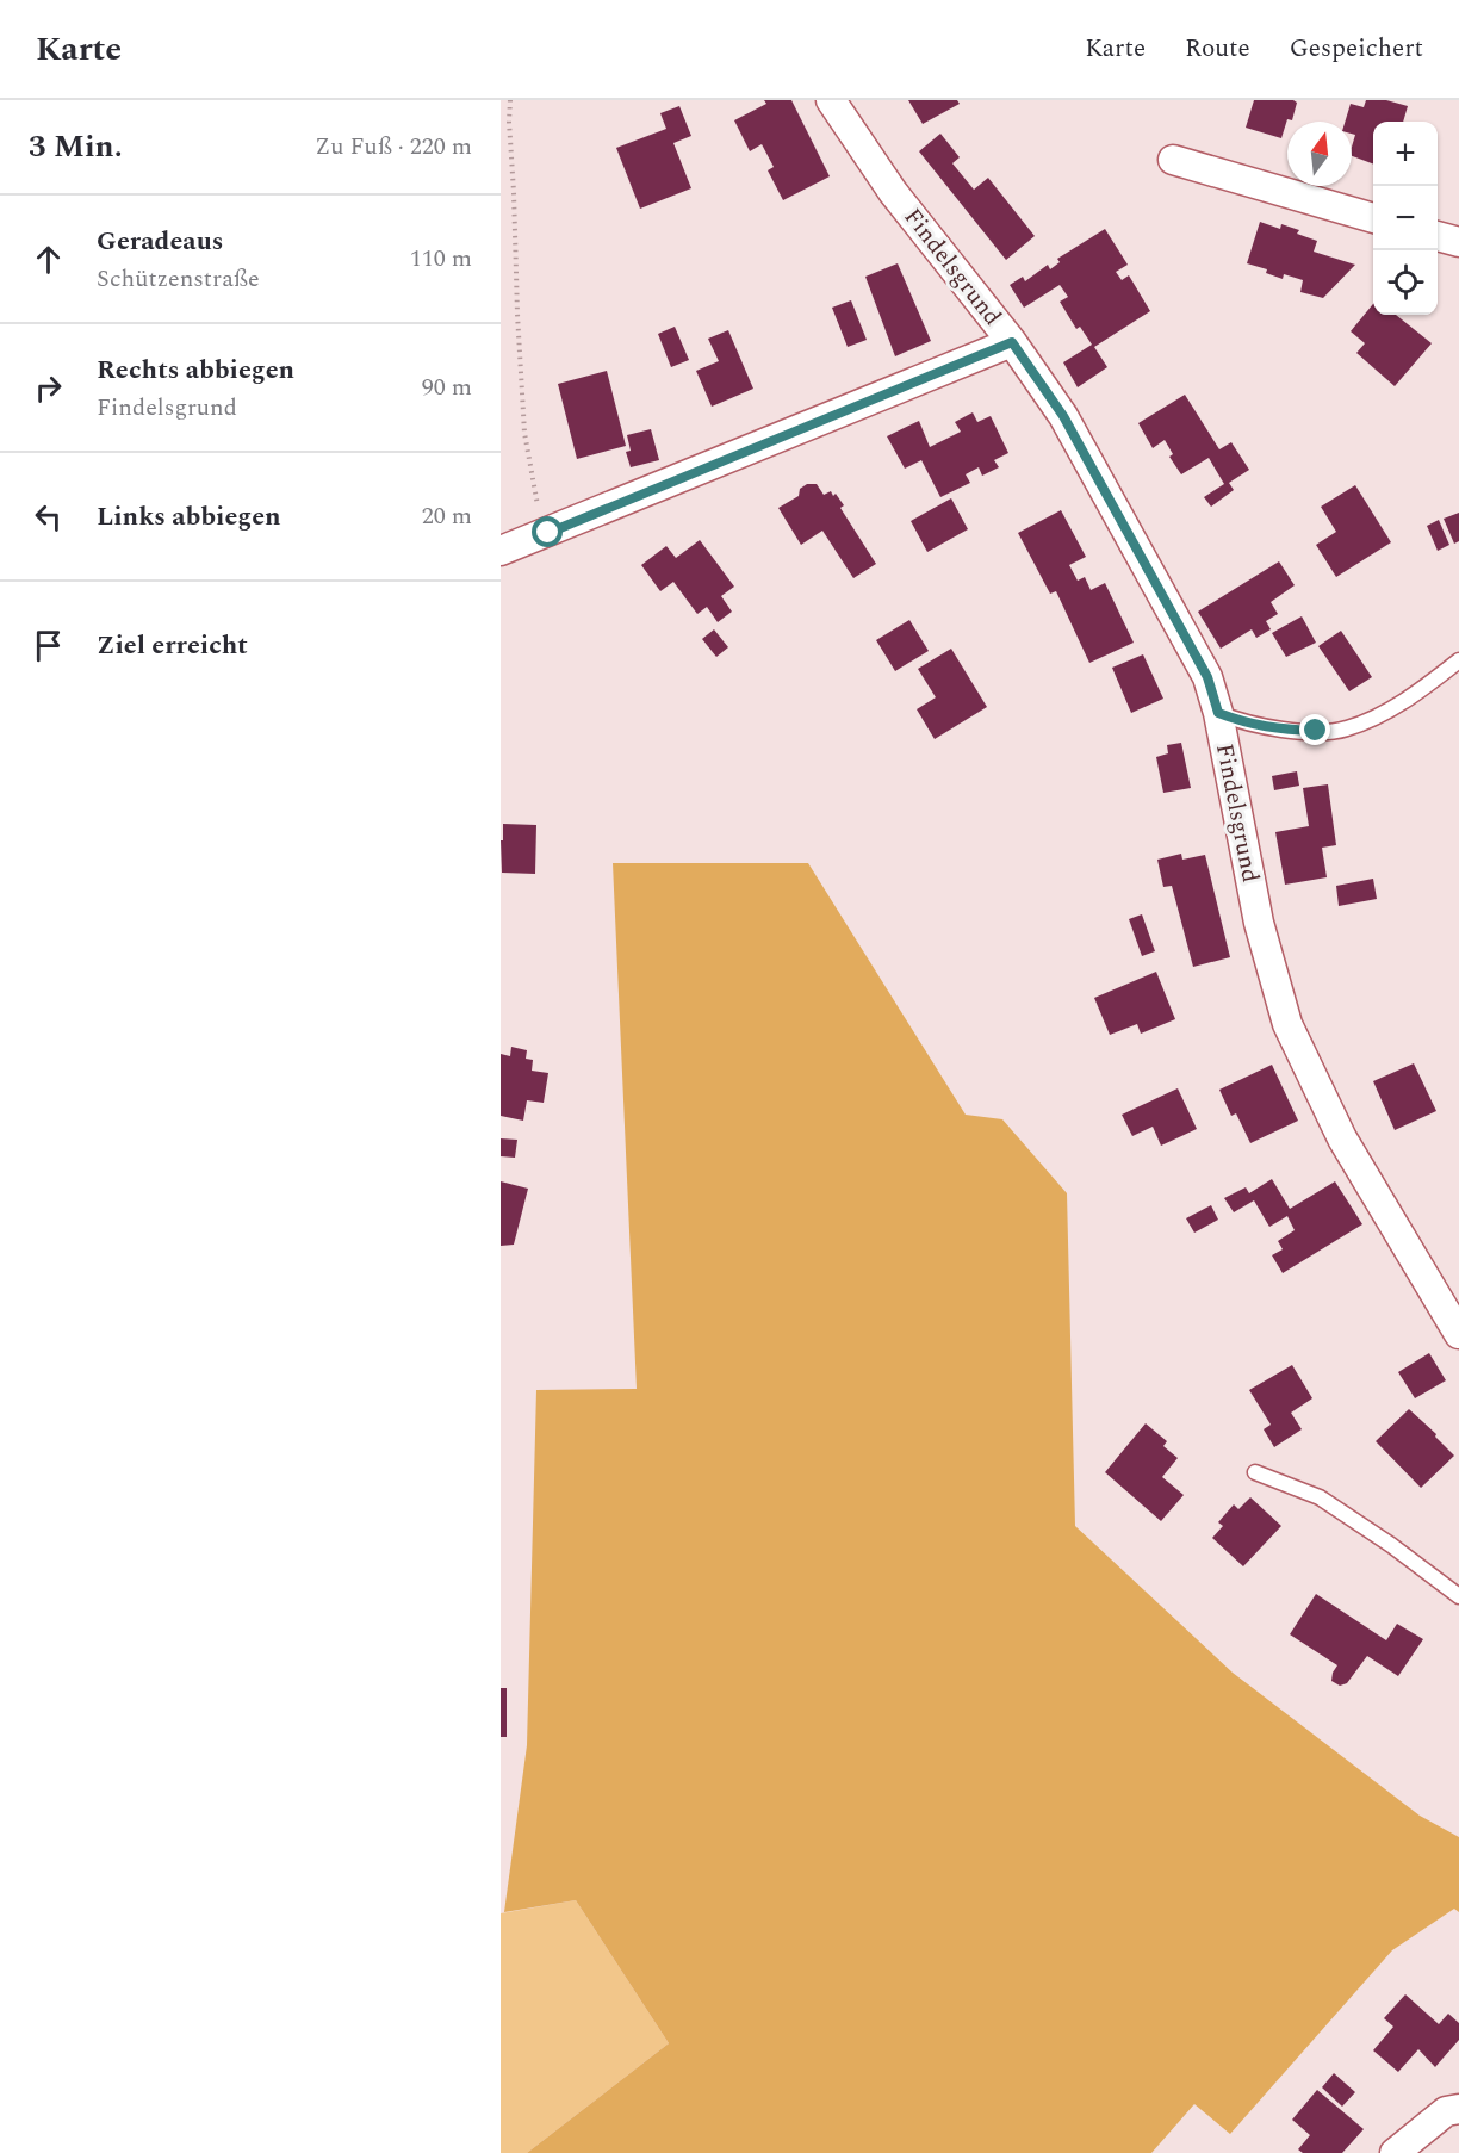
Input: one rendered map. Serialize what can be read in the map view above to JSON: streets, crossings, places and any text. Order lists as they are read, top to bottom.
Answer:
{
  "streets": {
    "street": ["Findelsgrund"]
  },
  "north": "top",
  "page": {
    "header": "Karte",
    "nav": ["Karte", "Route", "Gespeichert"],
    "heading": ["3 Min.", "Zu Fuß · 220 m"],
    "map_buttons": ["+", "−"],
    "list": [
      ["Geradeaus", "Schützenstraße", "110 m"],
      ["Rechts abbiegen", "Findelsgrund", "90 m"],
      ["Links abbiegen", "20 m"],
      "Ziel erreicht"
    ]
  }
}
